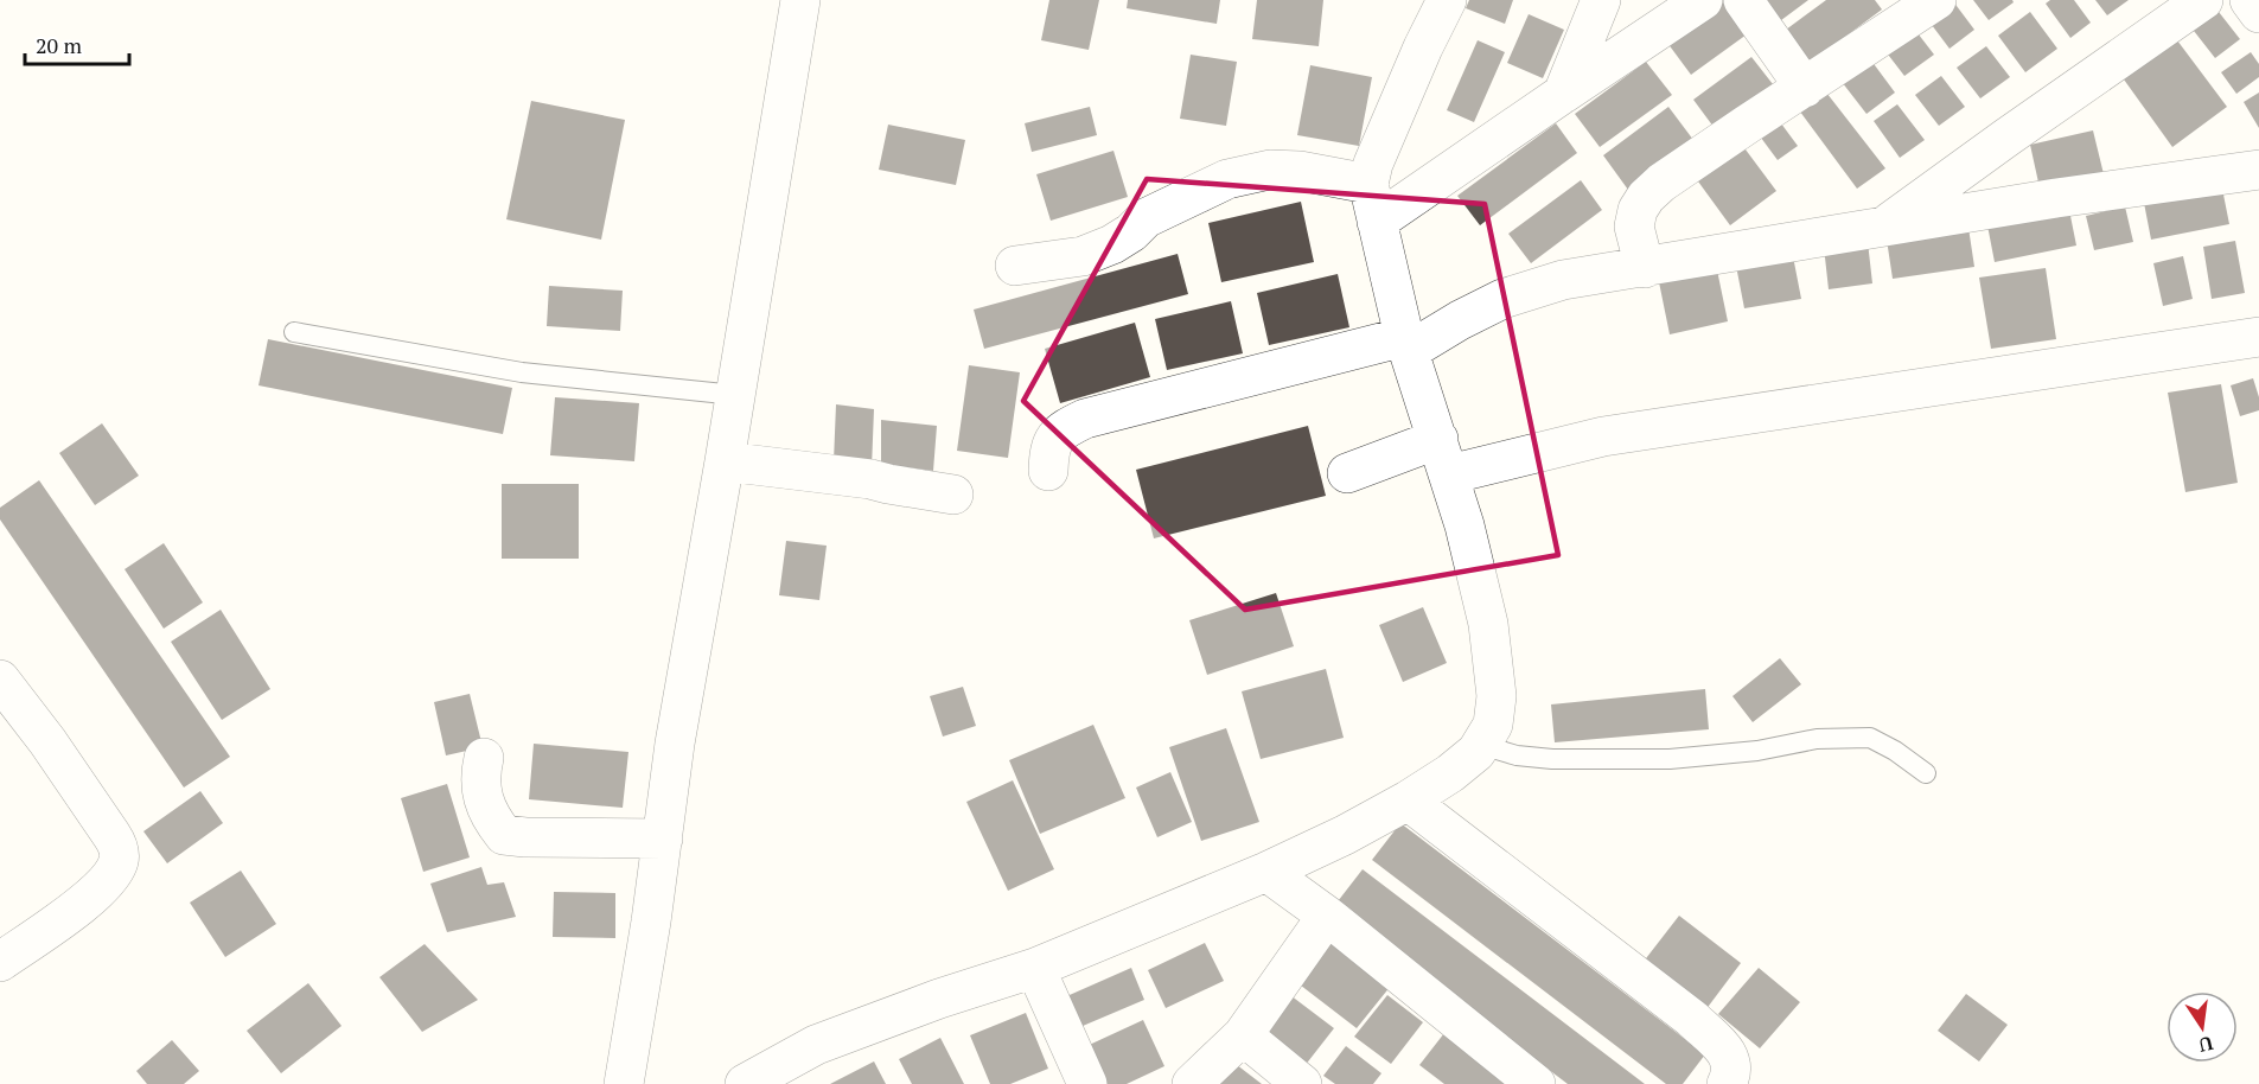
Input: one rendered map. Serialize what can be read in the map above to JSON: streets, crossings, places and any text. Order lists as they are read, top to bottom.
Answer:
{
  "scale_bar": "20 m",
  "north": "bottom"
}
